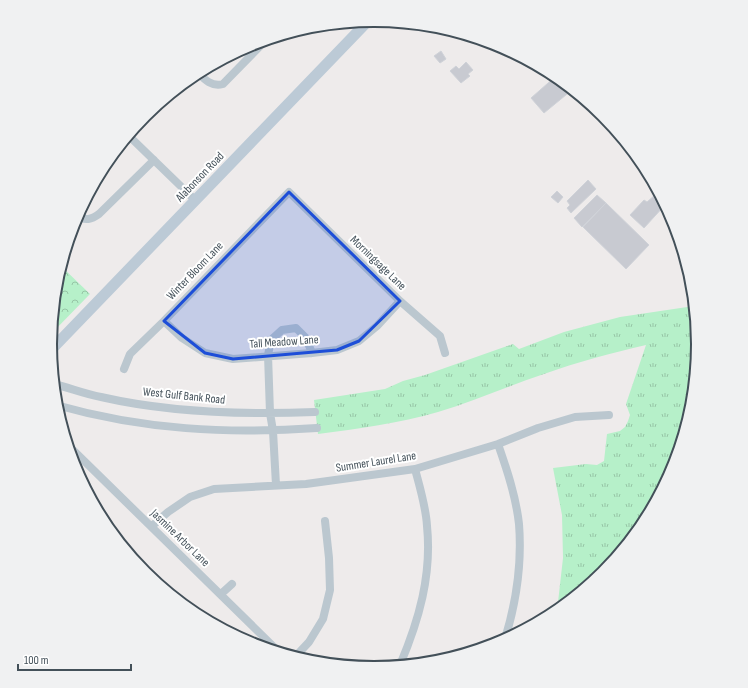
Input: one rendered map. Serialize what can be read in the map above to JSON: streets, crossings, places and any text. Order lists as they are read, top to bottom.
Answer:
{
  "streets": {
    "street": [
      "Alabonson Road",
      "Morningsage Lane",
      "Winter Bloom Lane",
      "Tall Meadow Lane",
      "West Gulf Bank Road",
      "Summer Laurel Lane",
      "Jasmine Arbor Lane"
    ]
  },
  "crossings": [
    ["Morningsage Lane", "Winter Bloom Lane"],
    ["Morningsage Lane", "Tall Meadow Lane"],
    ["Winter Bloom Lane", "Tall Meadow Lane"],
    ["Summer Laurel Lane", "Jasmine Arbor Lane"]
  ],
  "scale_bar": "100 m"
}
